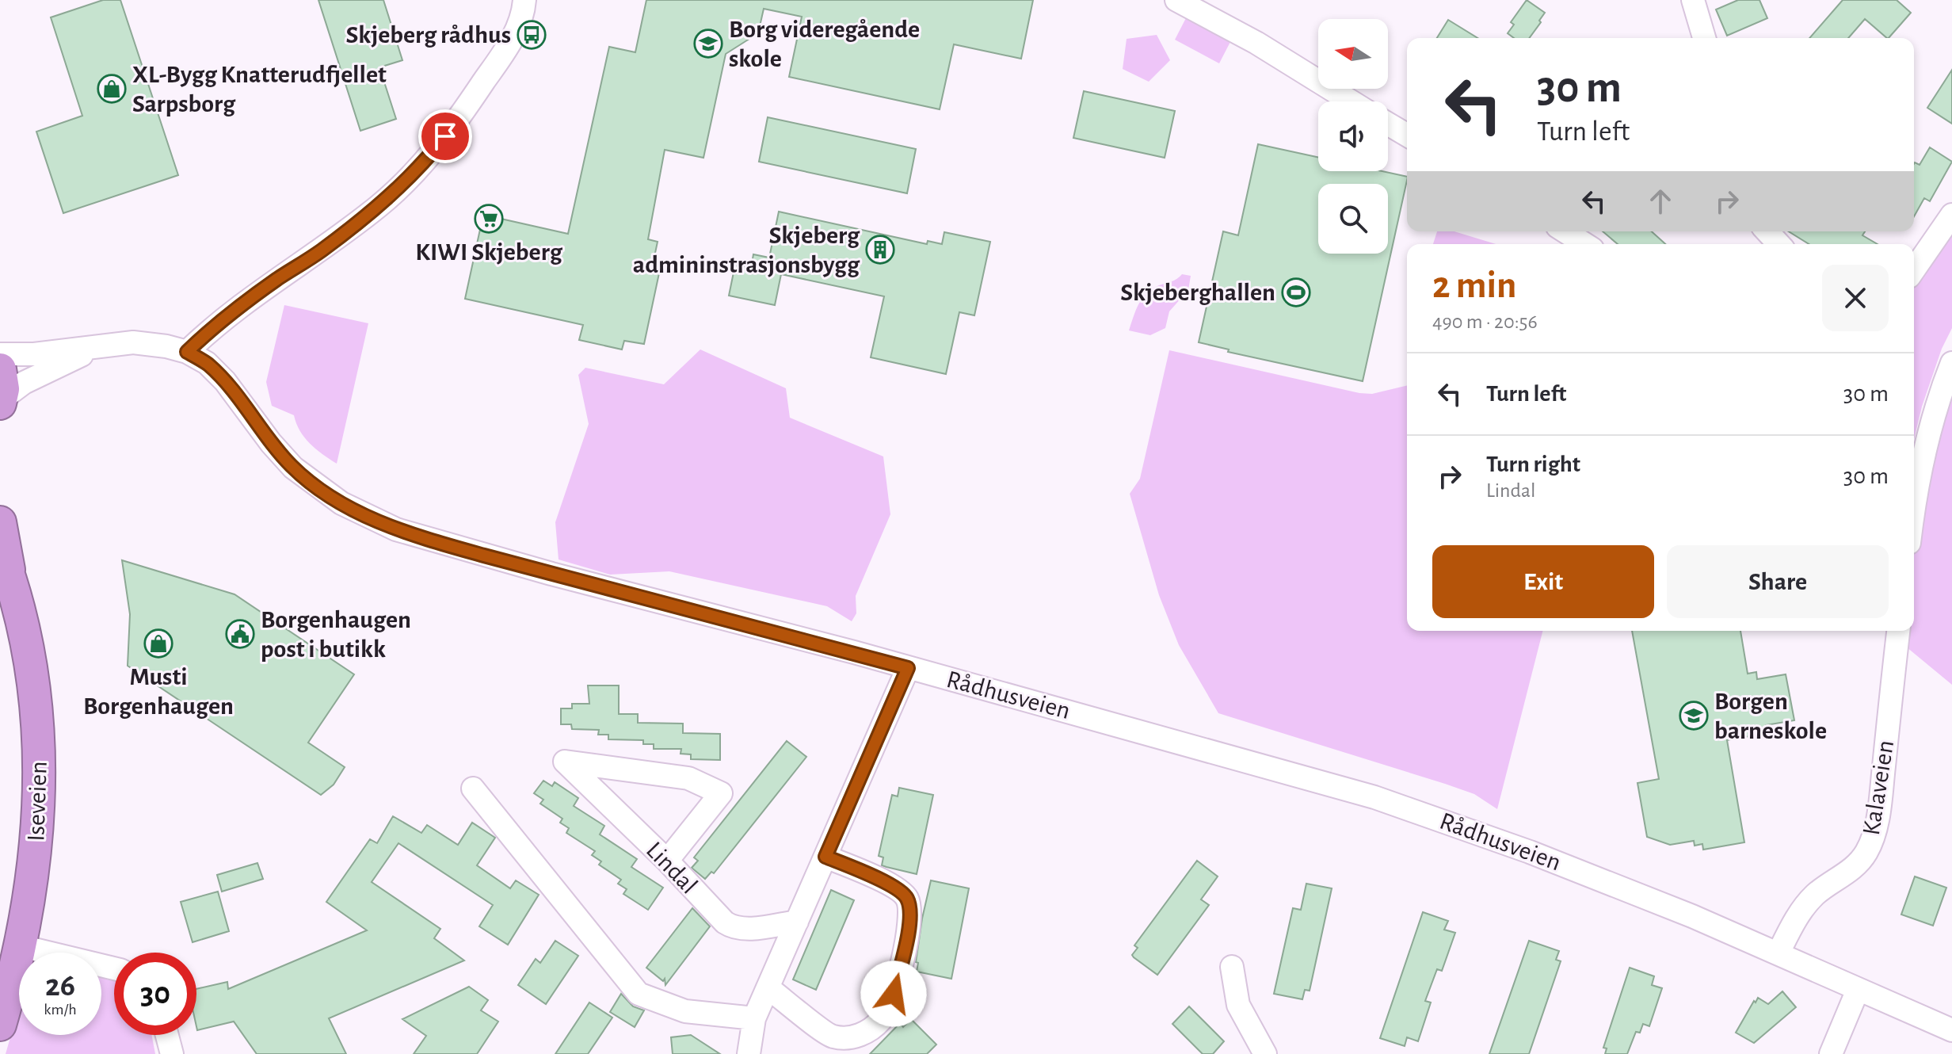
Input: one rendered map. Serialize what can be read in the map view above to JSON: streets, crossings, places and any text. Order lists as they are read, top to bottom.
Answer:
{
  "streets": {
    "highway": ["Iseveien"],
    "street": ["Rådhusveien", "Kalaveien", "Lindal"]
  },
  "crossings": [
    ["Rådhusveien", "Kalaveien"]
  ],
  "places": {
    "bus stop": ["Skjeberg rådhus"],
    "school or university": ["Borg videregående skole", "Borgen barneskole"],
    "shop": ["XL-Bygg Knatterudfjellet Sarpsborg", "Musti Borgenhaugen"],
    "supermarket": ["KIWI Skjeberg"],
    "building": ["Skjeberg admininstrasjonsbygg"],
    "sports": ["Skjeberghallen"],
    "public building": ["Borgenhaugen post i butikk"]
  },
  "north": "left",
  "page": {
    "turn": ["30 m", "Turn left"],
    "heading": ["2 min", "490 m · 20:56"],
    "list": [
      {
        "name": "Turn left",
        "value": "30 m"
      },
      {
        "name": "Turn right",
        "note": "Lindal",
        "value": "30 m"
      }
    ],
    "buttons": ["Exit", "Share"],
    "speed": "26 km/h",
    "limit": "30"
  }
}
